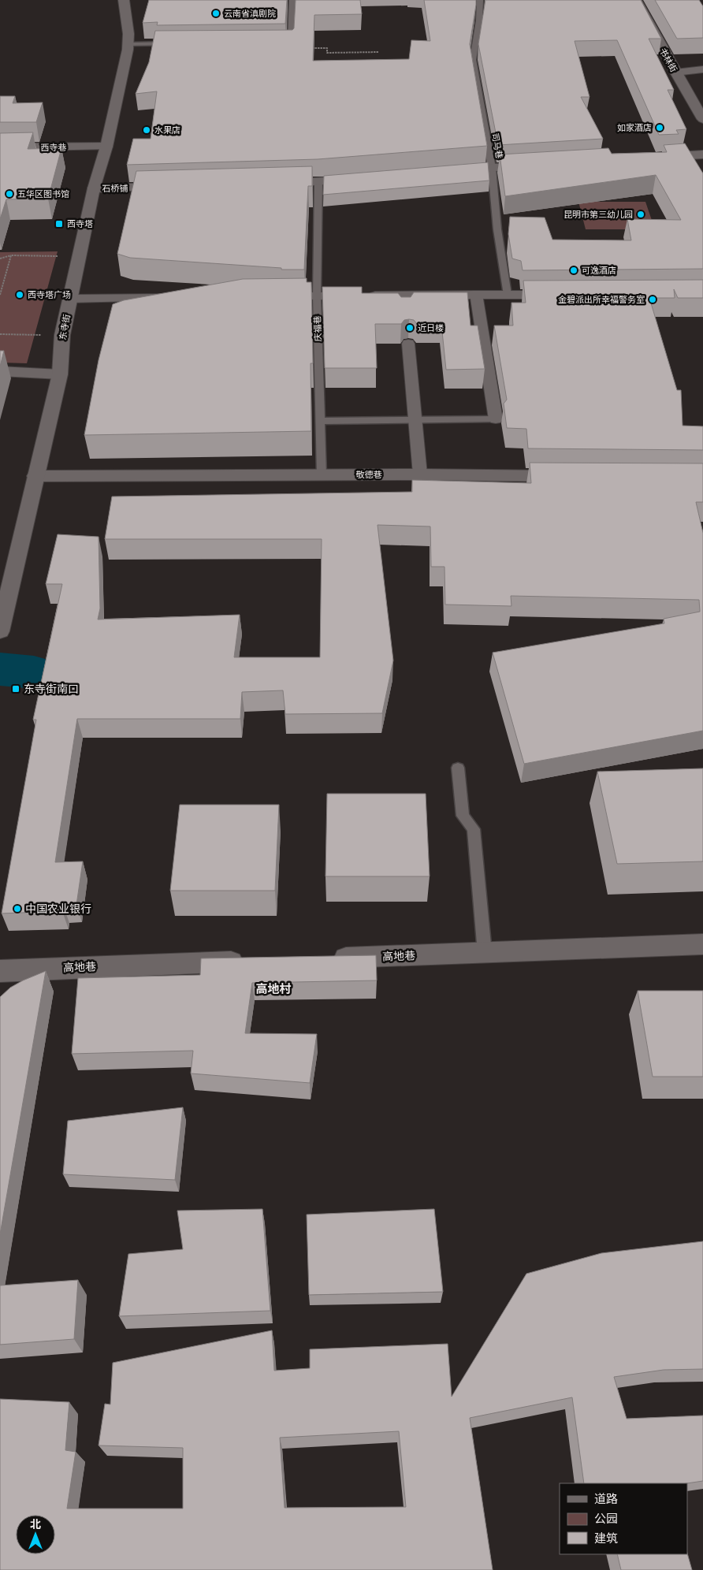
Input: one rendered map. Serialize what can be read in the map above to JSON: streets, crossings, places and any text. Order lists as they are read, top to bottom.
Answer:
{
  "streets": {
    "street": [
      "书林街",
      "西寺巷",
      "石桥铺",
      "东寺街",
      "敬德巷",
      "高地巷"
    ],
    "lane": ["司马巷", "庆福巷"]
  },
  "crossings": [
    ["西寺巷", "东寺街"],
    ["石桥铺", "东寺街"],
    ["东寺街", "敬德巷"],
    ["庆福巷", "敬德巷"]
  ],
  "districts": ["高地村"],
  "places": {
    "other": [
      "云南省滇剧院",
      "如家酒店",
      "水果店",
      "五华区图书馆",
      "昆明市第三幼儿园",
      "可逸酒店",
      "西寺塔广场",
      "金碧派出所幸福警务室",
      "近日楼",
      "中国农业银行"
    ],
    "transit": ["西寺塔", "东寺街南口"]
  },
  "legend": ["道路", "公园", "建筑"],
  "north": "top"
}
